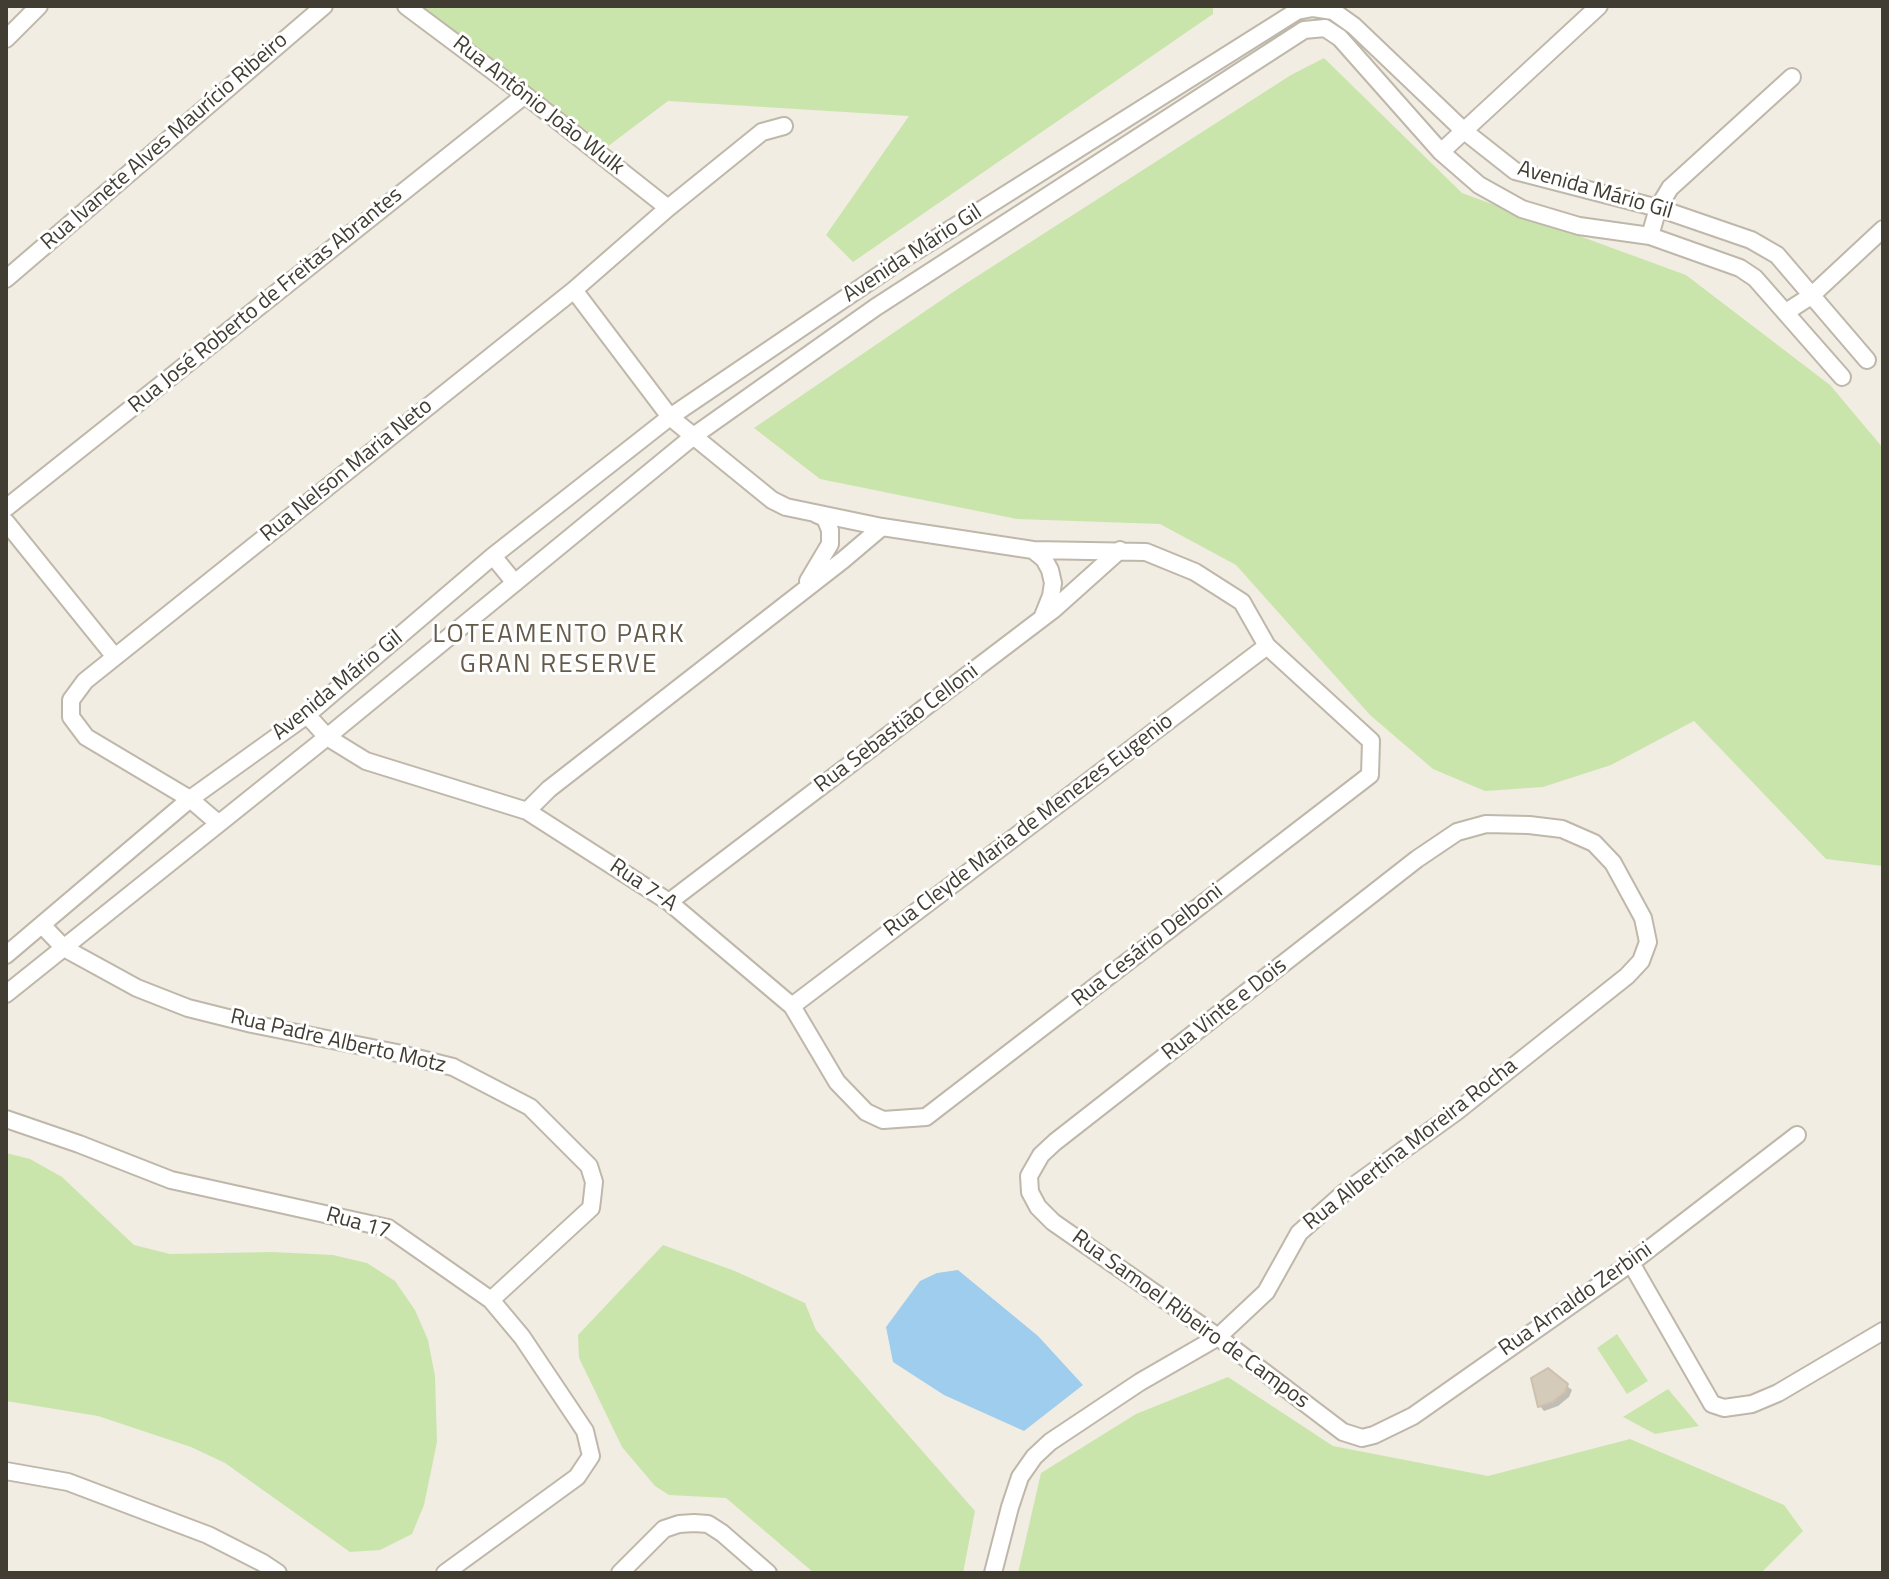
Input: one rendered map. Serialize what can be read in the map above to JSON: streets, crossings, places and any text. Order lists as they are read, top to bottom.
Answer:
{
  "streets": {
    "street": [
      "Rua Antônio João Wulk",
      "Rua lvanete Alves Maurício Ribeiro",
      "Avenida Mário Gil",
      "Rua José Roberto de Freitas Abrantes",
      "Rua Nelson Maria Neto",
      "Rua Sebastião Celloni",
      "Rua Cleyde Maria de Menezes Eugenio",
      "Rua 7-A",
      "Rua Cesário Delboni",
      "Rua Vinte e Dois",
      "Rua Padre Alberto Motz",
      "Rua Albertina Moreira Rocha",
      "Rua 17",
      "Rua Arnaldo Zerbini",
      "Rua Samoel Ribeiro de Campos"
    ]
  },
  "crossings": [
    ["Rua Antônio João Wulk", "Rua José Roberto de Freitas Abrantes"],
    ["Rua Antônio João Wulk", "Rua Nelson Maria Neto"],
    ["Avenida Mário Gil", "Rua Nelson Maria Neto"],
    ["Avenida Mário Gil", "Rua 7-A"],
    ["Avenida Mário Gil", "Rua Padre Alberto Motz"],
    ["Rua Sebastião Celloni", "Rua 7-A"],
    ["Rua Cleyde Maria de Menezes Eugenio", "Rua 7-A"],
    ["Rua Cleyde Maria de Menezes Eugenio", "Rua Cesário Delboni"],
    ["Rua 7-A", "Rua Cesário Delboni"],
    ["Rua Vinte e Dois", "Rua Albertina Moreira Rocha"],
    ["Rua Vinte e Dois", "Rua Samoel Ribeiro de Campos"],
    ["Rua Padre Alberto Motz", "Rua 17"],
    ["Rua Albertina Moreira Rocha", "Rua Samoel Ribeiro de Campos"],
    ["Rua Arnaldo Zerbini", "Rua Samoel Ribeiro de Campos"]
  ],
  "districts": ["LOTEAMENTO PARK GRAN RESERVE"]
}
